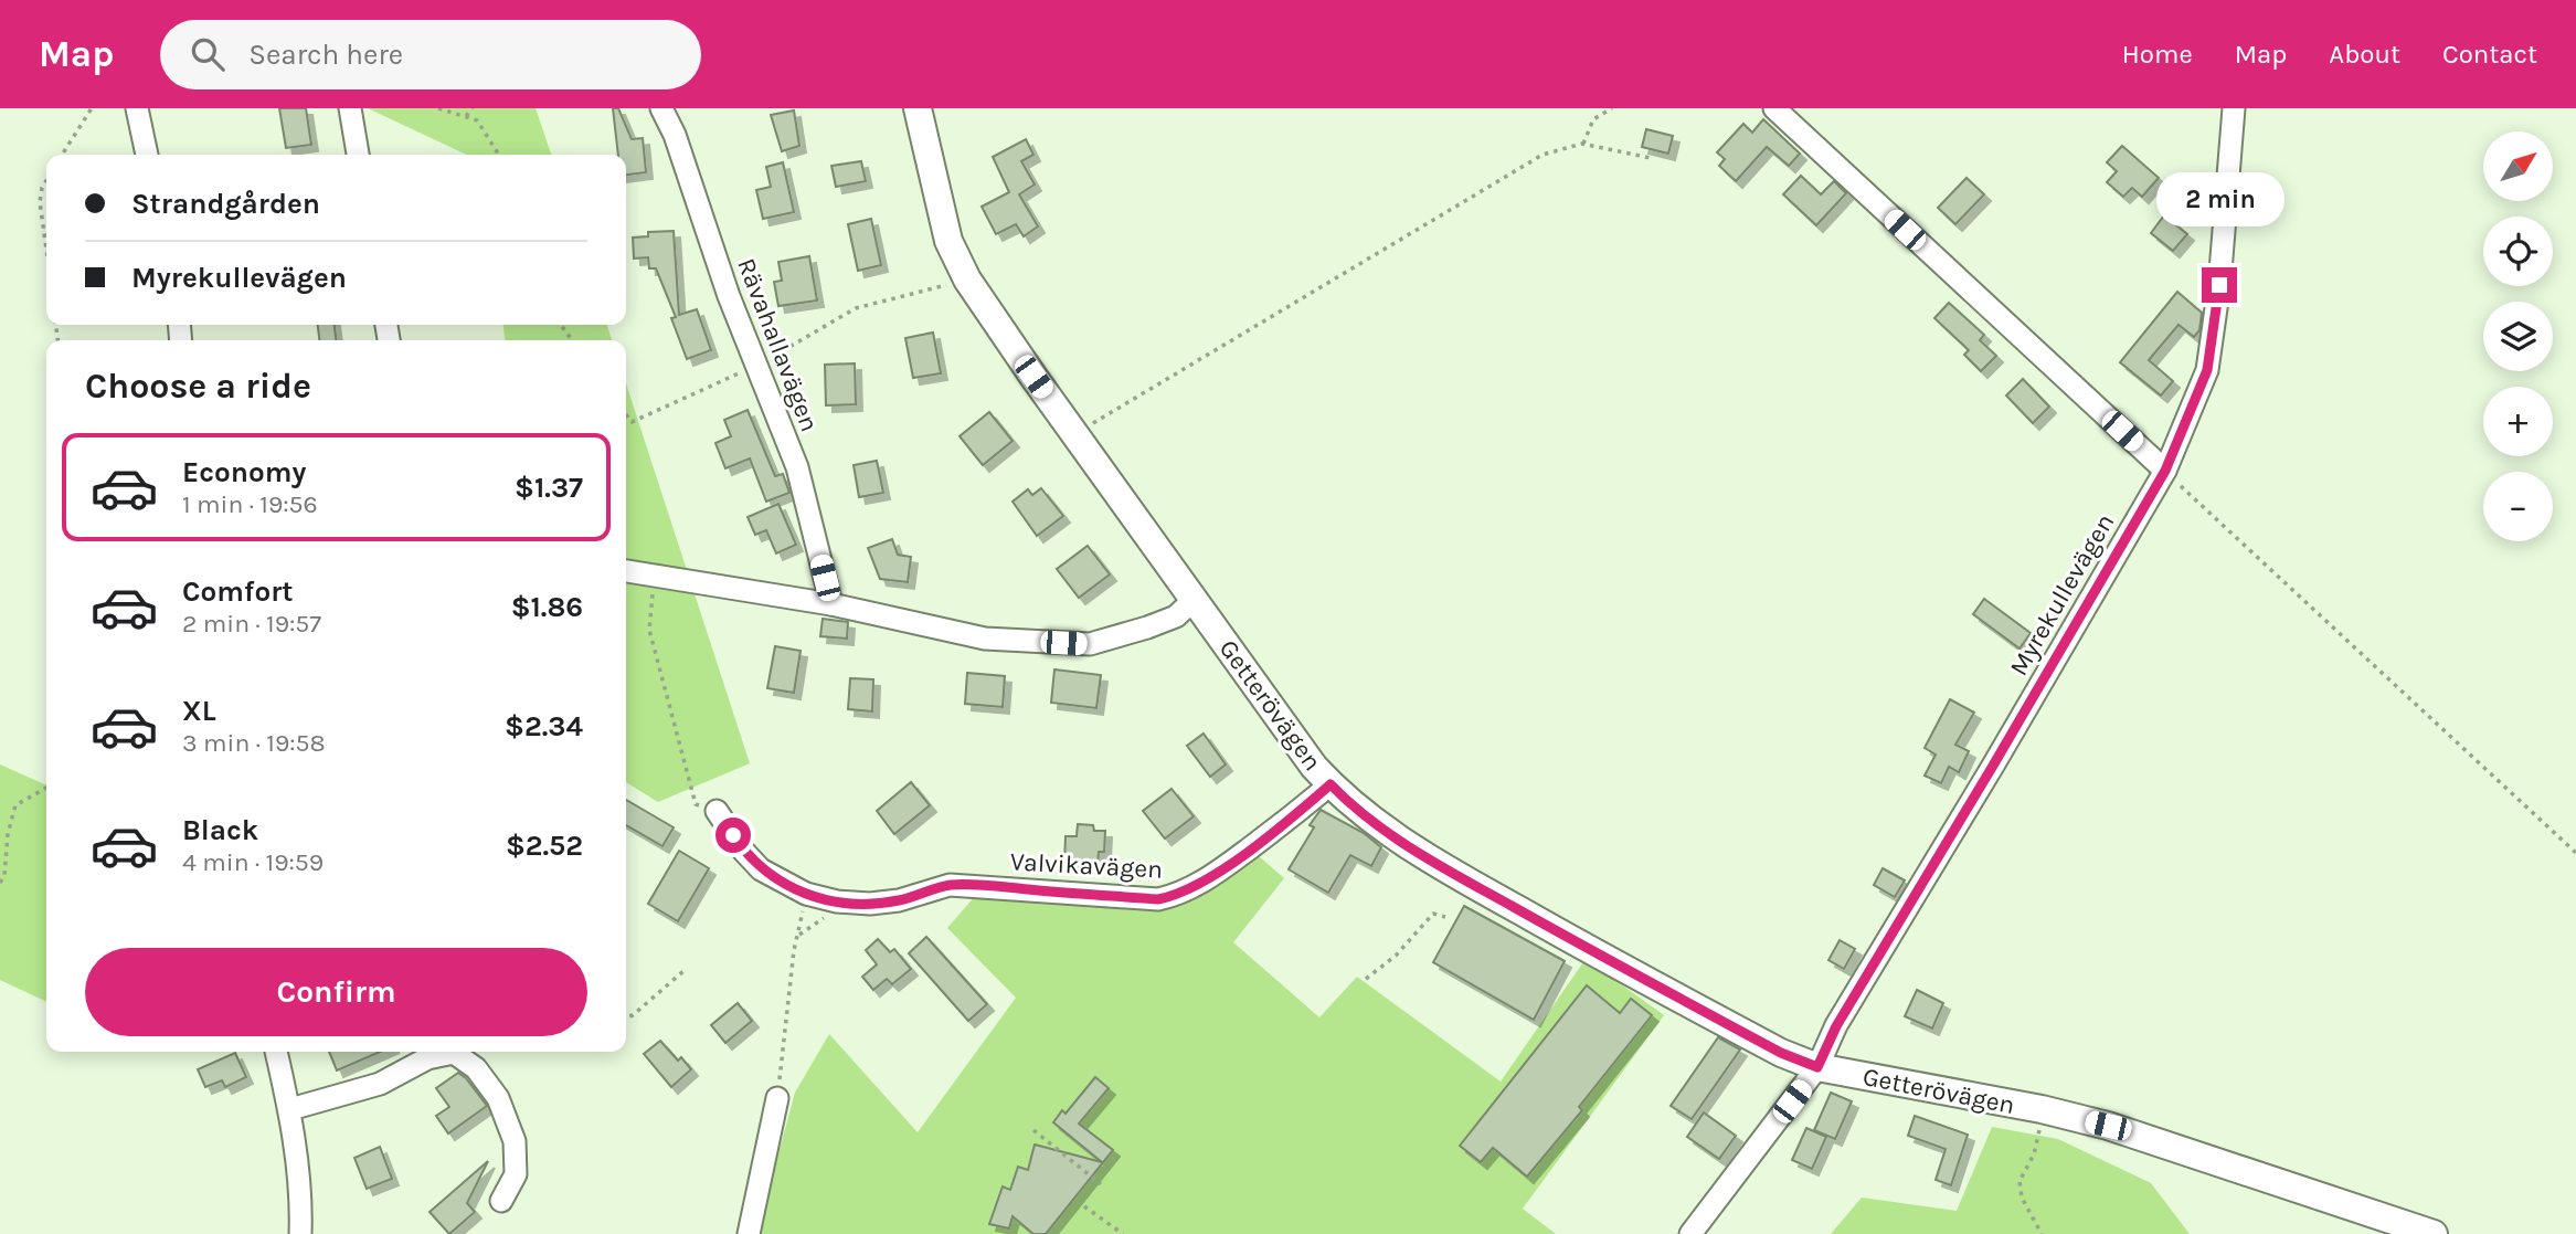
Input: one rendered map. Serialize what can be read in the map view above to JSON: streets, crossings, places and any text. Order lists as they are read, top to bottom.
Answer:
{
  "streets": {
    "street": [
      "Rävahallavägen",
      "Myrekullevägen",
      "Getterövägen",
      "Valvikavägen"
    ]
  },
  "crossings": [
    ["Myrekullevägen", "Getterövägen"],
    ["Getterövägen", "Valvikavägen"]
  ],
  "north": "top right",
  "page": {
    "header": "Map",
    "search": "Search here",
    "nav": [
      "Home",
      "Map",
      "About",
      "Contact"
    ],
    "map_buttons": ["+", "−"],
    "banner": ["Strandgården", "Myrekullevägen"],
    "bubble": "2 min",
    "heading": "Choose a ride",
    "list": [
      {
        "name": "Economy",
        "note": "1 min · 19:56",
        "value": "$1.37"
      },
      {
        "name": "Comfort",
        "note": "2 min · 19:57",
        "value": "$1.86"
      },
      {
        "name": "XL",
        "note": "3 min · 19:58",
        "value": "$2.34"
      },
      {
        "name": "Black",
        "note": "4 min · 19:59",
        "value": "$2.52"
      }
    ],
    "buttons": "Confirm"
  }
}
